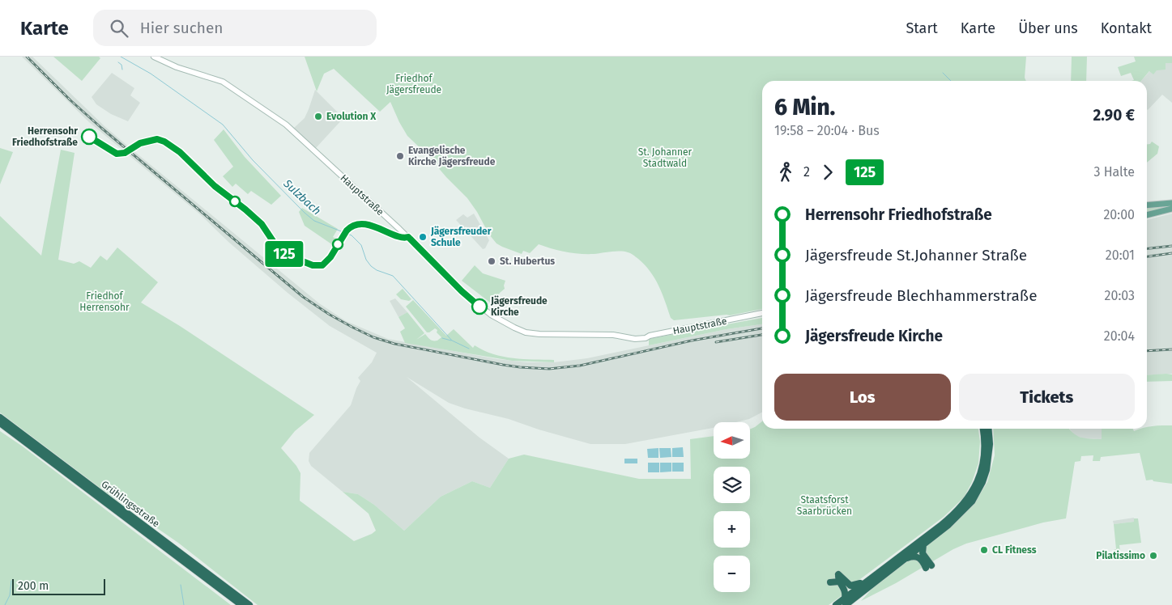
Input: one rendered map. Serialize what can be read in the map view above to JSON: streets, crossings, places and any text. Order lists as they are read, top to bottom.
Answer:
{
  "streets": {
    "highway": ["Grühlingsstraße"],
    "main road": ["Hauptstraße"]
  },
  "water": ["Sulzbach"],
  "parks": [
    "Friedhof Jägersfreude",
    "St. Johanner Stadtwald",
    "Friedhof Herrensohr",
    "Staatsforst Saarbrücken"
  ],
  "places": [
    "Evolution X",
    "Herrensohr Friedhofstraße",
    "Evangelische Kirche Jägersfreude",
    "Jägersfreuder Schule",
    "St. Hubertus",
    "Jägersfreude Kirche",
    "CL Fitness",
    "Pilatissimo"
  ],
  "lines": ["bus line 125"],
  "scale_bar": "200 m",
  "north": "left",
  "page": {
    "header": "Karte",
    "search": "Hier suchen",
    "nav": [
      "Start",
      "Karte",
      "Über uns",
      "Kontakt"
    ],
    "on_map": "125",
    "heading": ["6 Min.", "19:58 – 20:04 · Bus", "2.90 €"],
    "legs": ["2", "125", "3 Halte"],
    "list": [
      {
        "name": "Herrensohr Friedhofstraße",
        "value": "20:00"
      },
      {
        "name": "Jägersfreude St.Johanner Straße",
        "value": "20:01"
      },
      {
        "name": "Jägersfreude Blechhammerstraße",
        "value": "20:03"
      },
      {
        "name": "Jägersfreude Kirche",
        "value": "20:04"
      }
    ],
    "buttons": ["Los", "Tickets"],
    "map_buttons": ["+", "−"],
    "scale": "200 m"
  }
}
